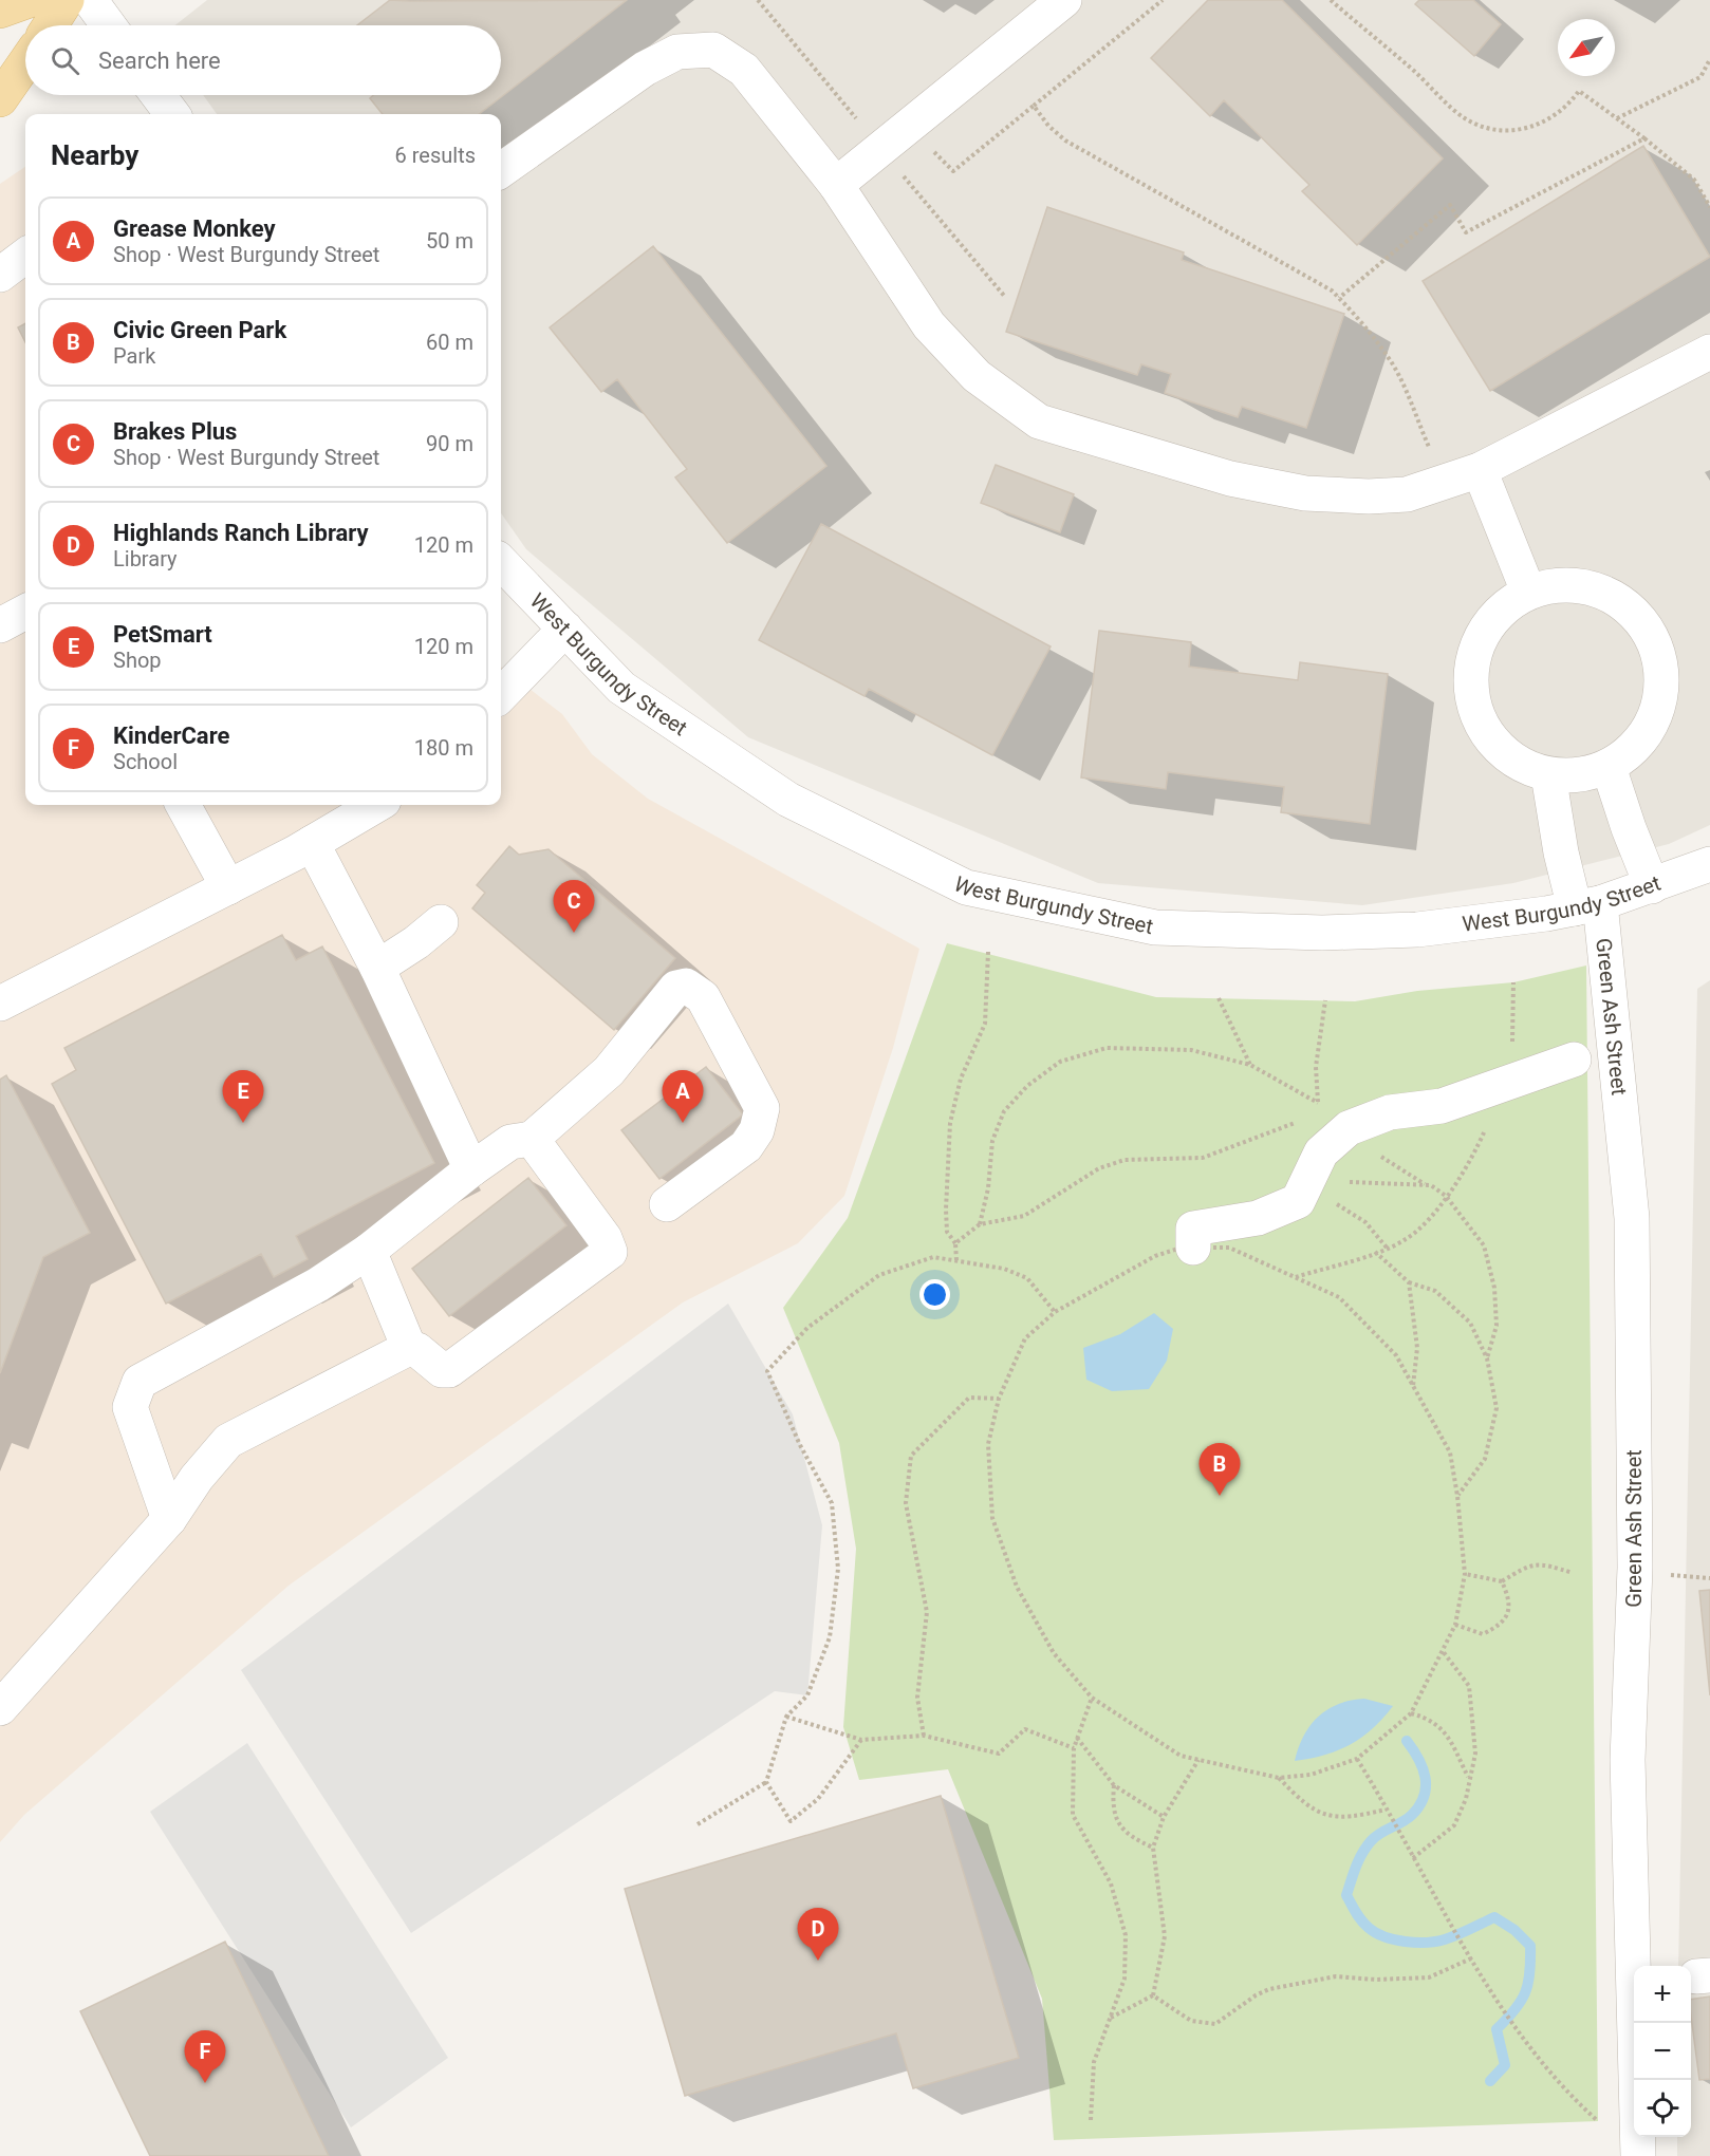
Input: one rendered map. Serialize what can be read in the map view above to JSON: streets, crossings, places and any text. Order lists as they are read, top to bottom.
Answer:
{
  "streets": {
    "street": ["West Burgundy Street", "Green Ash Street"]
  },
  "crossings": [
    ["West Burgundy Street", "Green Ash Street"]
  ],
  "north": "bottom left",
  "page": {
    "search": "Search here",
    "heading": ["Nearby", "6 results"],
    "list": [
      {
        "mark": "A",
        "name": "Grease Monkey",
        "note": "Shop · West Burgundy Street",
        "value": "50 m"
      },
      {
        "mark": "B",
        "name": "Civic Green Park",
        "note": "Park",
        "value": "60 m"
      },
      {
        "mark": "C",
        "name": "Brakes Plus",
        "note": "Shop · West Burgundy Street",
        "value": "90 m"
      },
      {
        "mark": "D",
        "name": "Highlands Ranch Library",
        "note": "Library",
        "value": "120 m"
      },
      {
        "mark": "E",
        "name": "PetSmart",
        "note": "Shop",
        "value": "120 m"
      },
      {
        "mark": "F",
        "name": "KinderCare",
        "note": "School",
        "value": "180 m"
      }
    ],
    "pins": [
      "C",
      "A",
      "E",
      "B",
      "D",
      "F"
    ],
    "map_buttons": ["+", "−"]
  }
}
